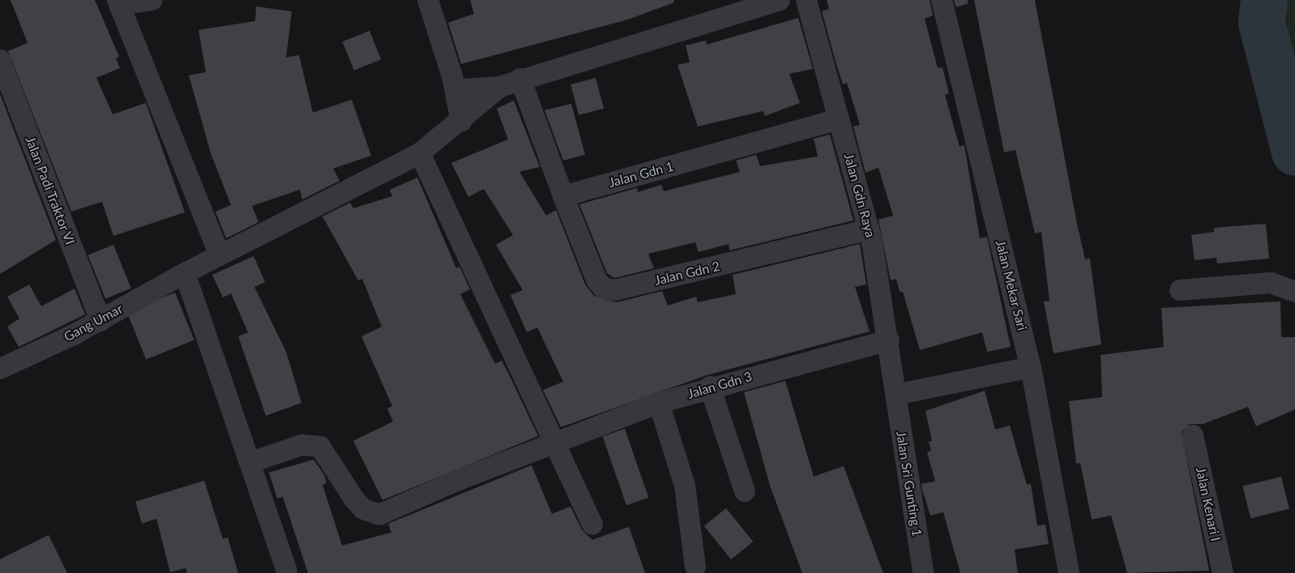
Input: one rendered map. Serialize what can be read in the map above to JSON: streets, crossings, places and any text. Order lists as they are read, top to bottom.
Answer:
{
  "streets": {
    "street": [
      "Jalan Gdn 1",
      "Jalan Padi Traktor VI",
      "Jalan Gdn Raya",
      "Jalan Gdn 2",
      "Jalan Mekar Sari",
      "Gang Umar",
      "Jalan Gdn 3",
      "Jalan Sri Gunting 1",
      "Jalan Kenari I"
    ]
  },
  "crossings": [
    ["Jalan Gdn 1", "Jalan Gdn Raya"],
    ["Jalan Gdn 1", "Jalan Gdn 2"],
    ["Jalan Padi Traktor VI", "Gang Umar"],
    ["Jalan Gdn Raya", "Jalan Gdn 2"],
    ["Jalan Gdn Raya", "Jalan Gdn 3"],
    ["Jalan Gdn Raya", "Jalan Sri Gunting 1"]
  ]
}
